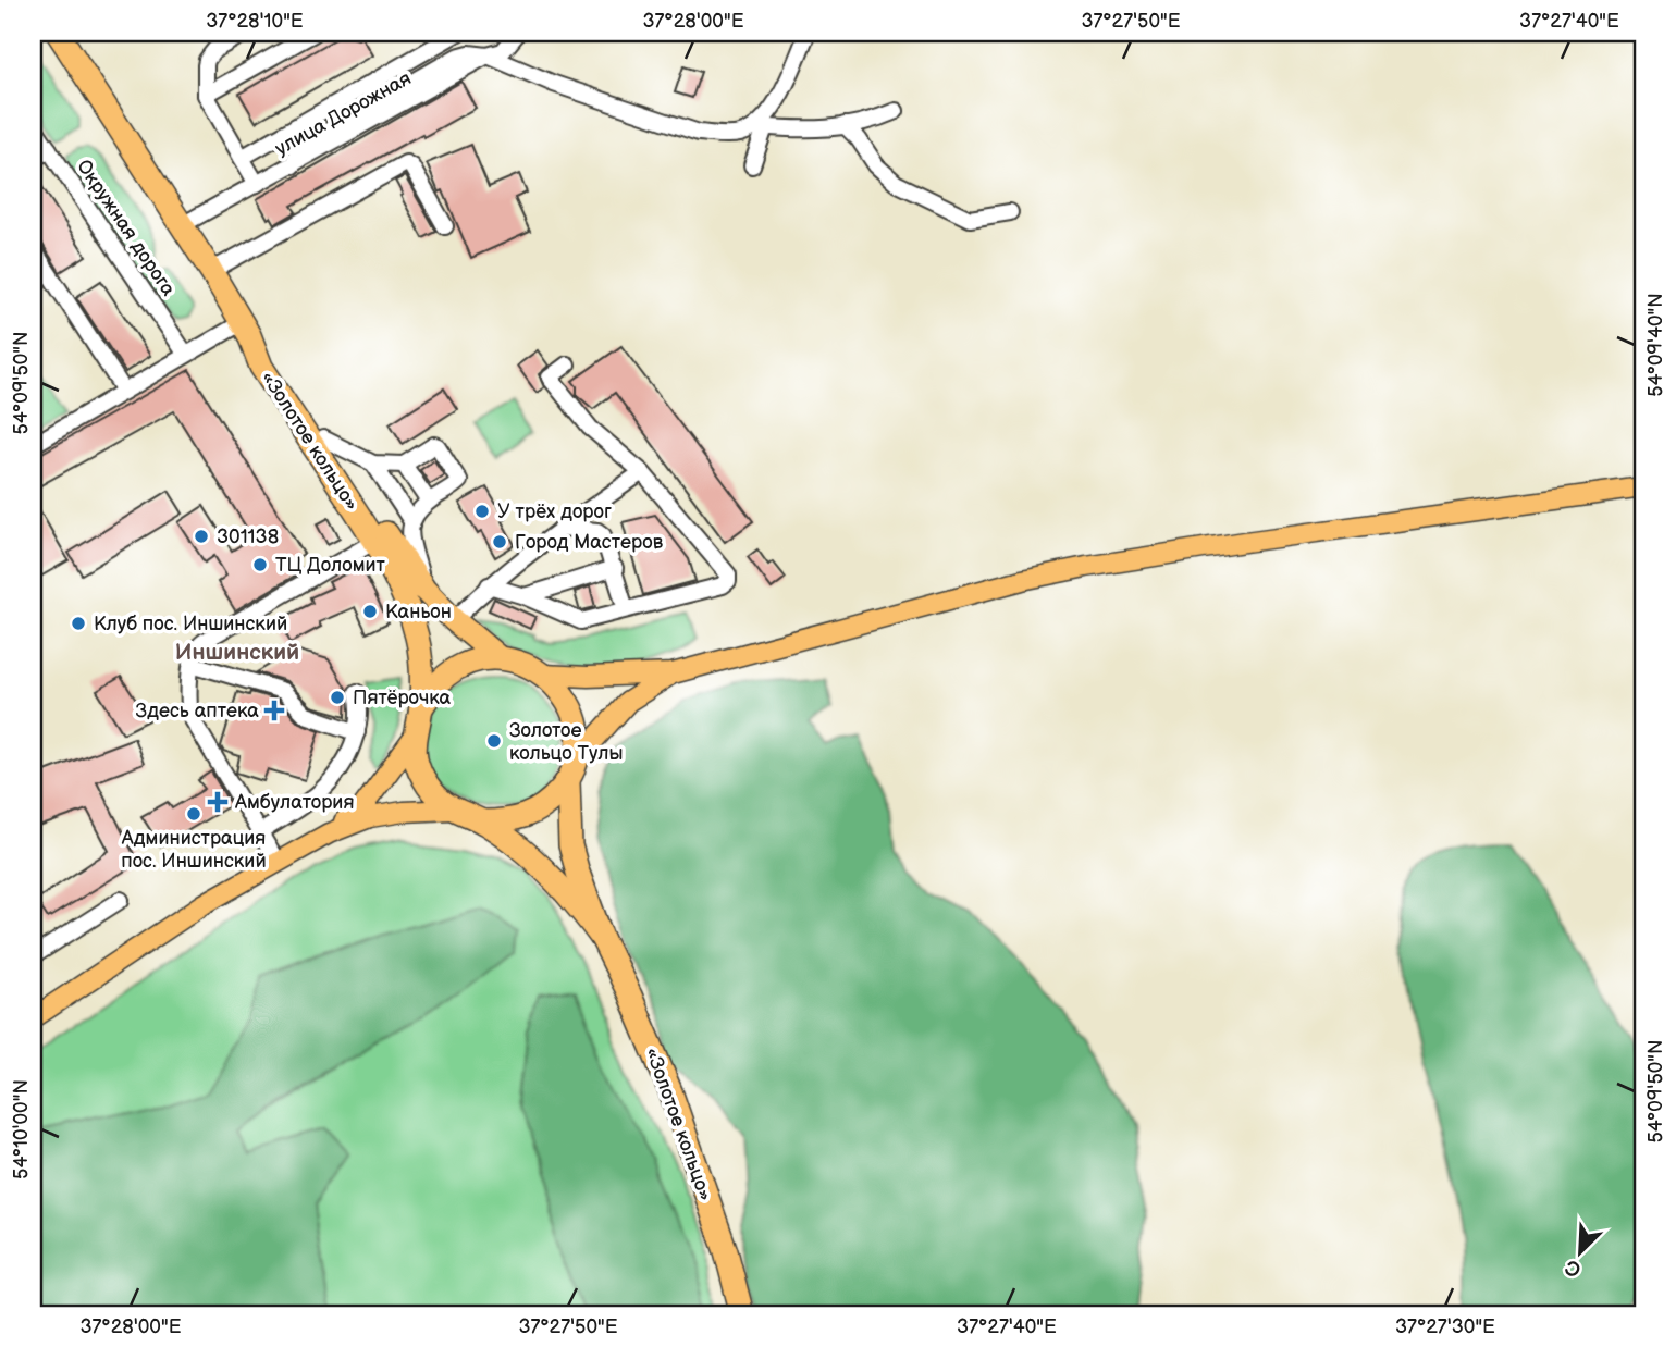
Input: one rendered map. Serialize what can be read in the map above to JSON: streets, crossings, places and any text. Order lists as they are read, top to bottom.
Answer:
{
  "streets": {
    "highway": ["«Золотое кольцо»"],
    "street": ["улица Дорожная", "Окружная дорога"]
  },
  "crossings": [
    ["улица Дорожная", "«Золотое кольцо»"]
  ],
  "districts": ["Иншинский"],
  "places": {
    "other": [
      "У трёх дорог",
      "301138",
      "Город Мастеров",
      "ТЦ Доломит",
      "Каньон",
      "Клуб пос. Иншинский",
      "Пятёрочка",
      "Золотое кольцо Тулы",
      "Администрация пос. Иншинский"
    ],
    "health": ["Здесь аптека", "Амбулатория"]
  },
  "north": "bottom left",
  "coordinates": [
    "37°28'10\"E",
    "37°28'00\"E",
    "37°27'50\"E",
    "37°27'40\"E",
    "54°09'40\"N",
    "54°09'50\"N",
    "54°10'00\"N",
    "37°27'30\"E"
  ]
}
